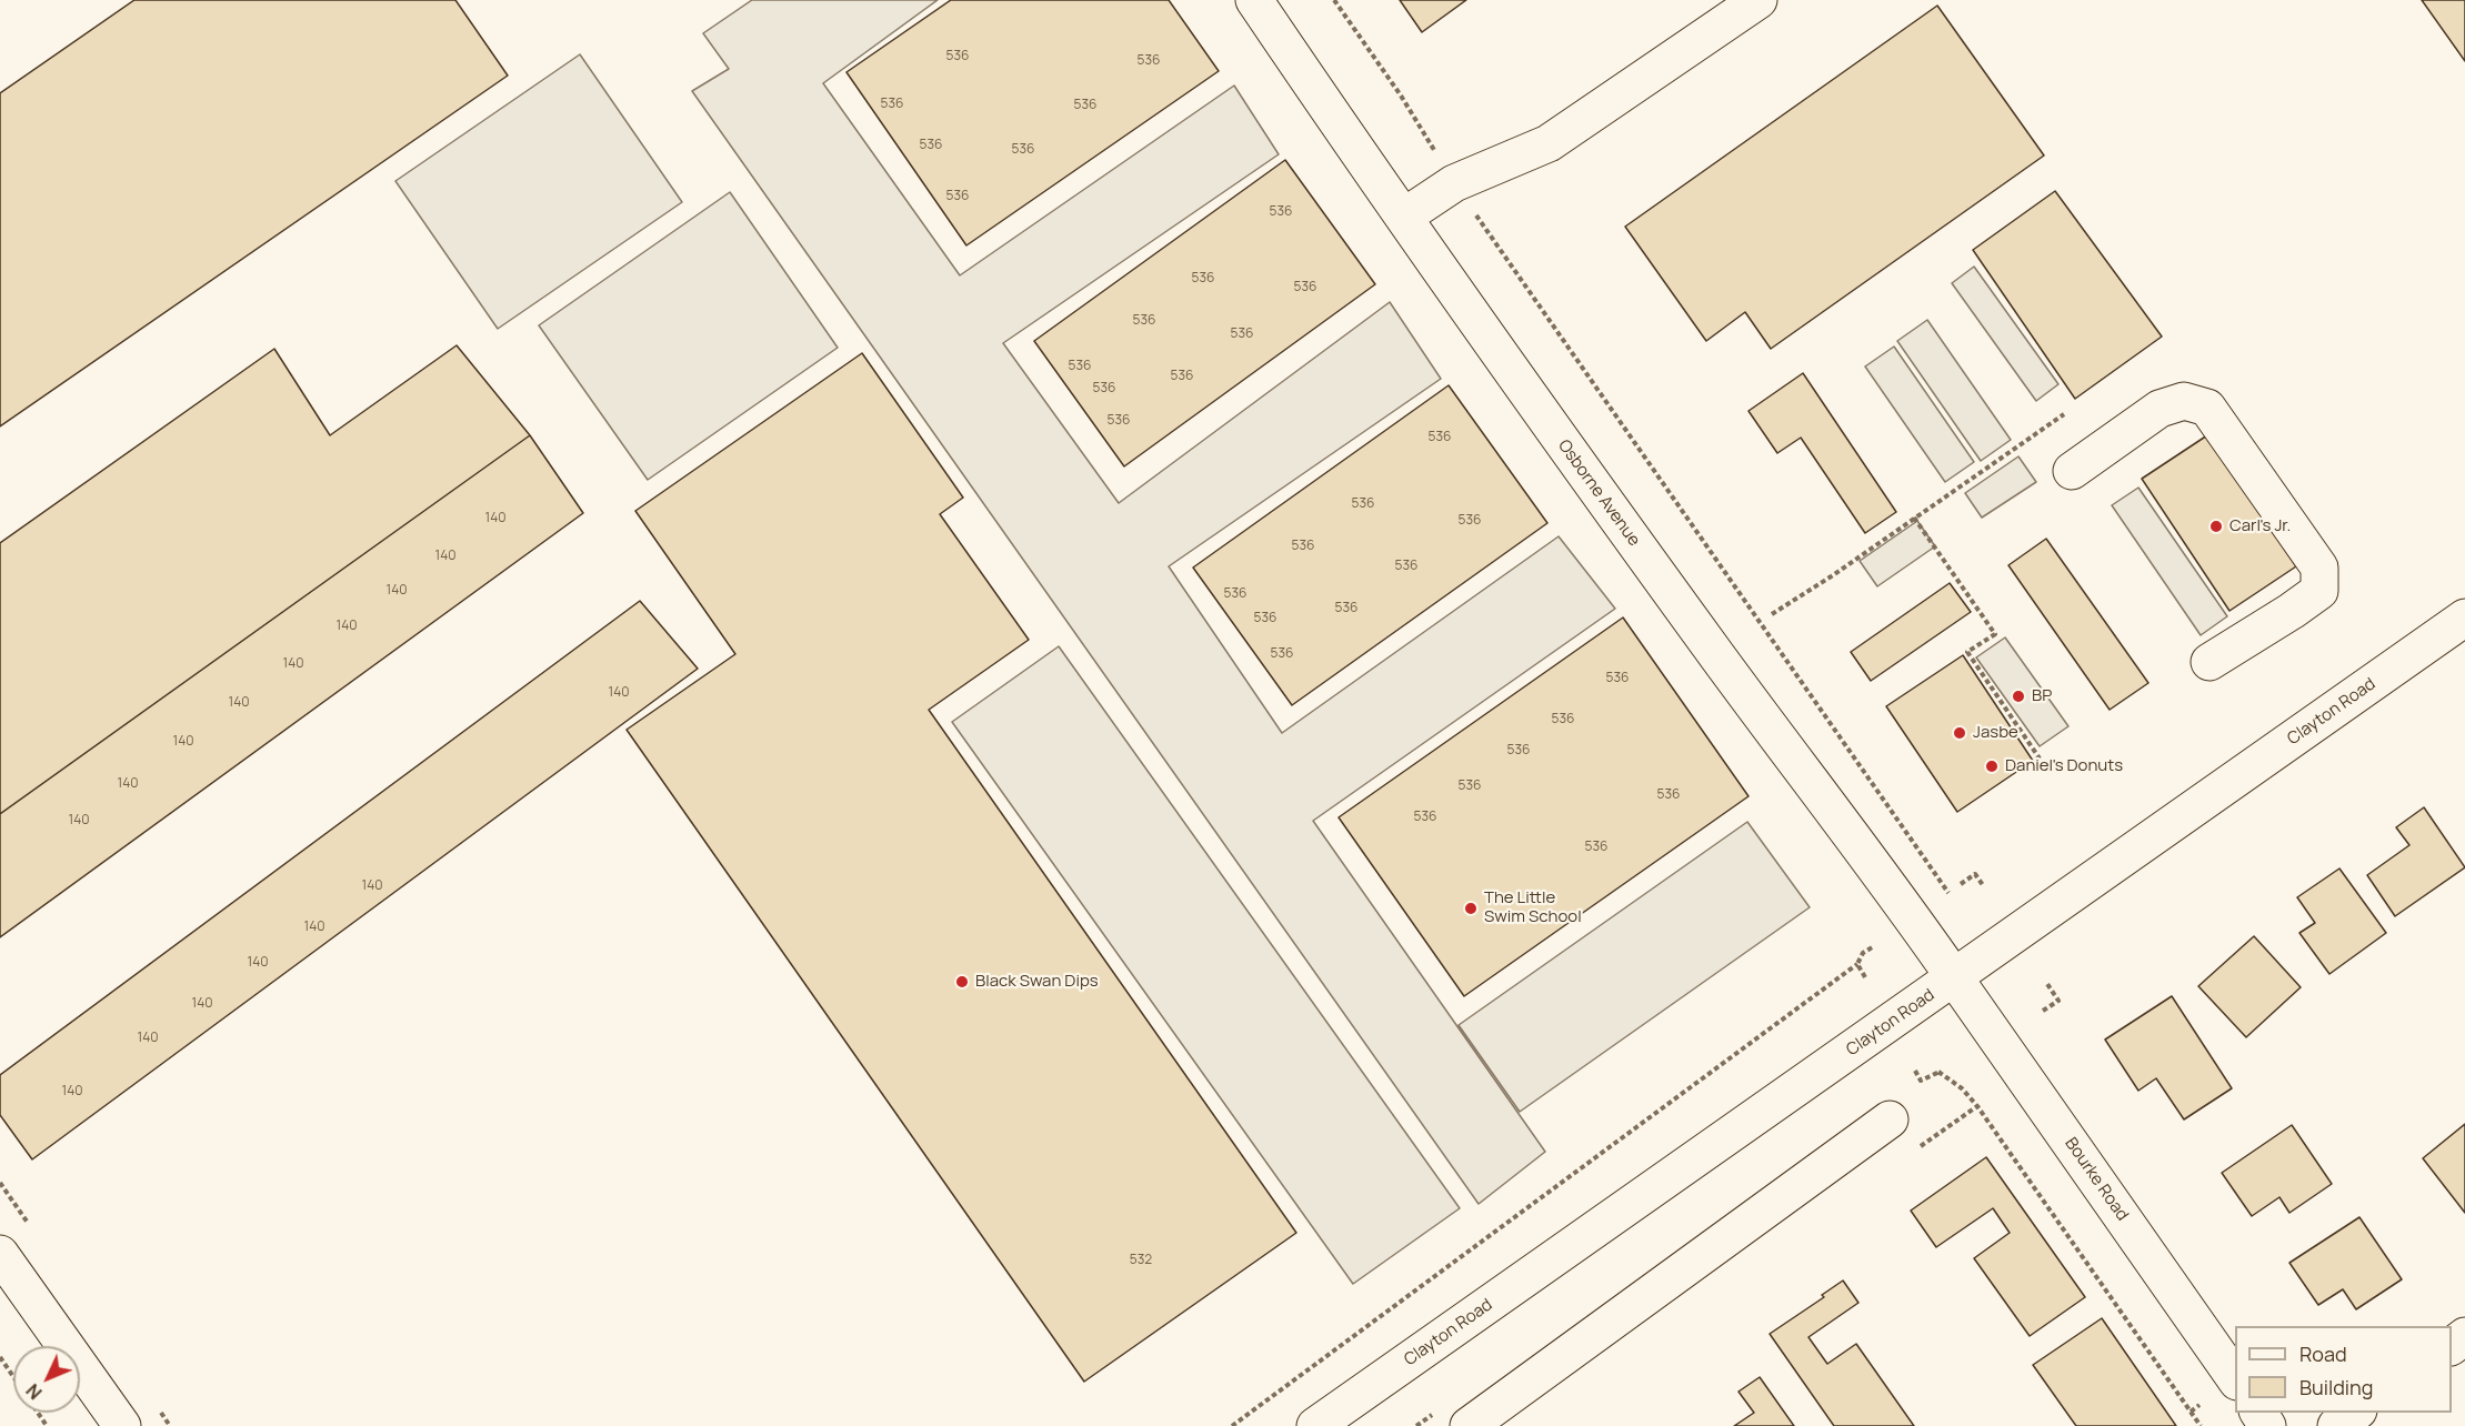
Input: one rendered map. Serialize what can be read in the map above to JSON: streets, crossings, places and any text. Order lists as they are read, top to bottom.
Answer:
{
  "streets": {
    "main road": ["Osborne Avenue", "Clayton Road", "Bourke Road"]
  },
  "crossings": [
    ["Osborne Avenue", "Clayton Road"],
    ["Osborne Avenue", "Bourke Road"],
    ["Clayton Road", "Bourke Road"]
  ],
  "places": [
    "Carl's Jr.",
    "BP",
    "Jasbe",
    "Daniel's Donuts",
    "The Little Swim School",
    "Black Swan Dips"
  ],
  "house_numbers": [
    "536",
    "536",
    "536",
    "536",
    "536",
    "536",
    "536",
    "536",
    "536",
    "536",
    "536",
    "536",
    "536",
    "536",
    "536",
    "536",
    "536",
    "536",
    "140",
    "536",
    "536",
    "140",
    "536",
    "140",
    "536",
    "536",
    "536",
    "140",
    "536",
    "140",
    "536",
    "140",
    "140",
    "536",
    "140",
    "536",
    "140",
    "536",
    "536",
    "536",
    "140",
    "536",
    "140",
    "140",
    "140",
    "140",
    "140",
    "140",
    "532"
  ],
  "legend": ["Road", "Building"],
  "north": "bottom left"
}
